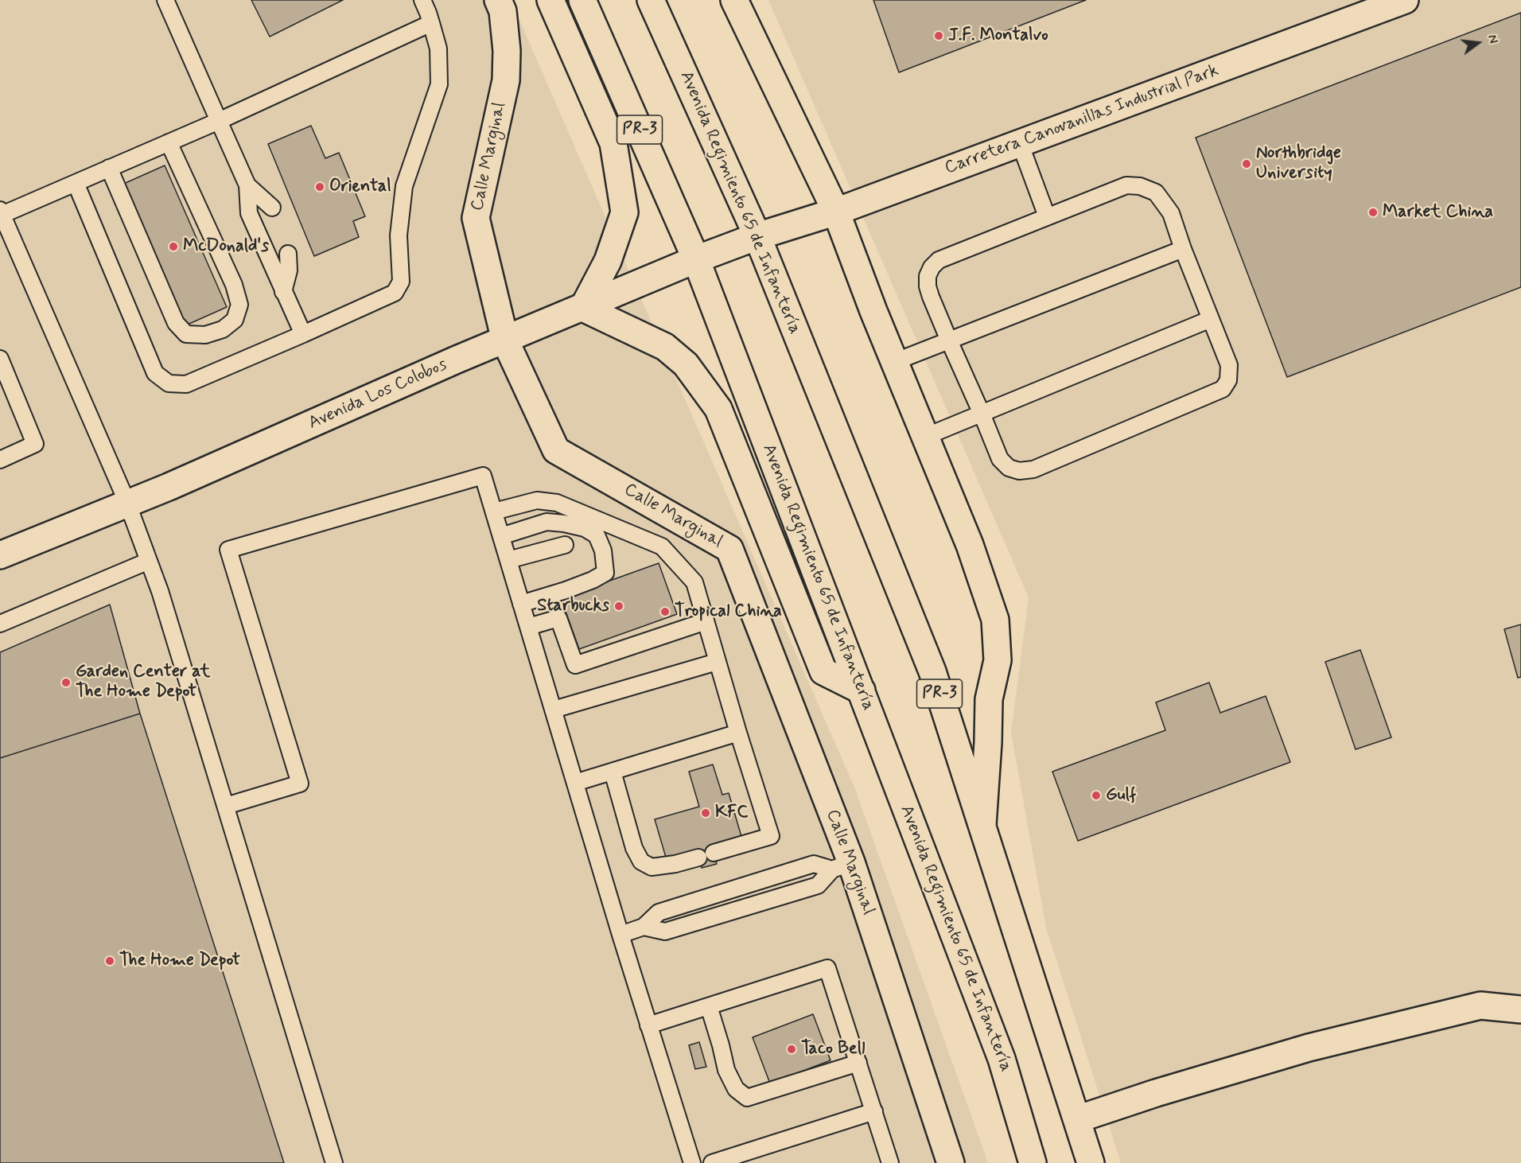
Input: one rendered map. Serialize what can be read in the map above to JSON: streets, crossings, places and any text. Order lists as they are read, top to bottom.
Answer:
{
  "streets": {
    "street": [
      "Carretera Canovanillas Industrial Park",
      "PR-3",
      "Calle Marginal",
      "Avenida Regimiento 65 de Infantería",
      "Avenida Los Colobos"
    ]
  },
  "crossings": [
    ["Carretera Canovanillas Industrial Park", "Avenida Regimiento 65 de Infantería"],
    ["Carretera Canovanillas Industrial Park", "Avenida Los Colobos"],
    ["Calle Marginal", "Avenida Los Colobos"],
    ["Avenida Regimiento 65 de Infantería", "Avenida Los Colobos"]
  ],
  "places": [
    "J.F. Montalvo",
    "Northbridge University",
    "Oriental",
    "Market China",
    "McDonald's",
    "Starbucks",
    "Tropical China",
    "Garden Center at The Home Depot",
    "Gulf",
    "KFC",
    "The Home Depot",
    "Taco Bell"
  ],
  "north": "right"
}
